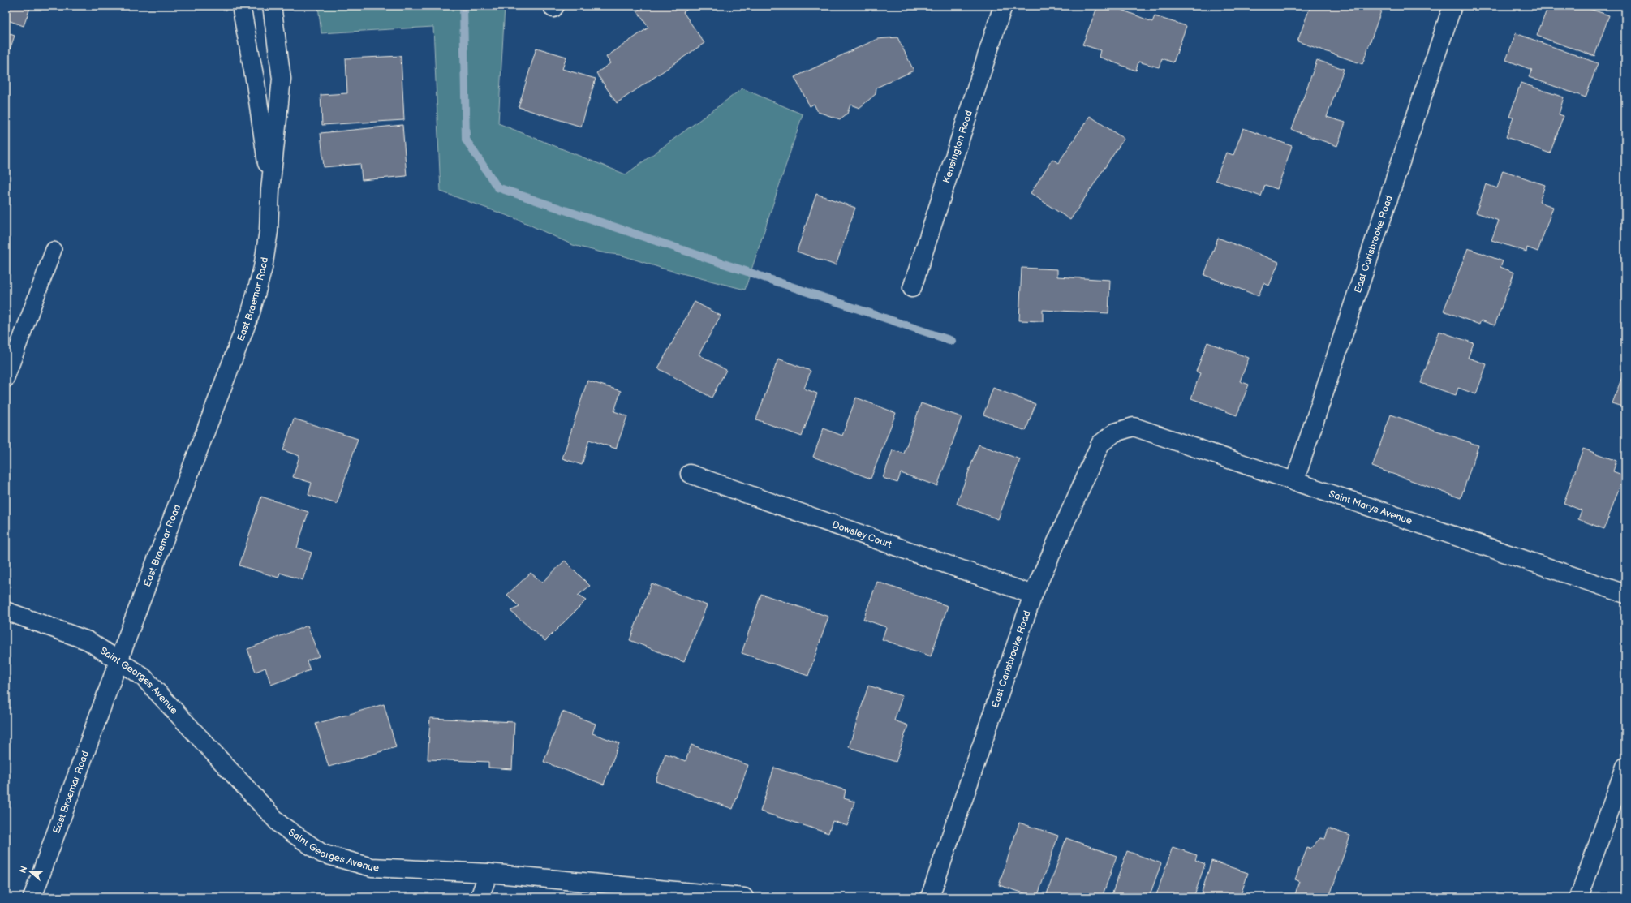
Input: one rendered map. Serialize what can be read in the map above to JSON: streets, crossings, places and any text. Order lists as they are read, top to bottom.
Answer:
{
  "streets": {
    "street": [
      "Kensington Road",
      "East Carisbrooke Road",
      "East Braemar Road",
      "Saint Marys Avenue",
      "Dowsley Court",
      "Saint Georges Avenue"
    ]
  },
  "crossings": [
    ["East Carisbrooke Road", "Saint Marys Avenue"],
    ["East Carisbrooke Road", "Dowsley Court"],
    ["East Braemar Road", "Saint Georges Avenue"]
  ],
  "north": "left"
}
